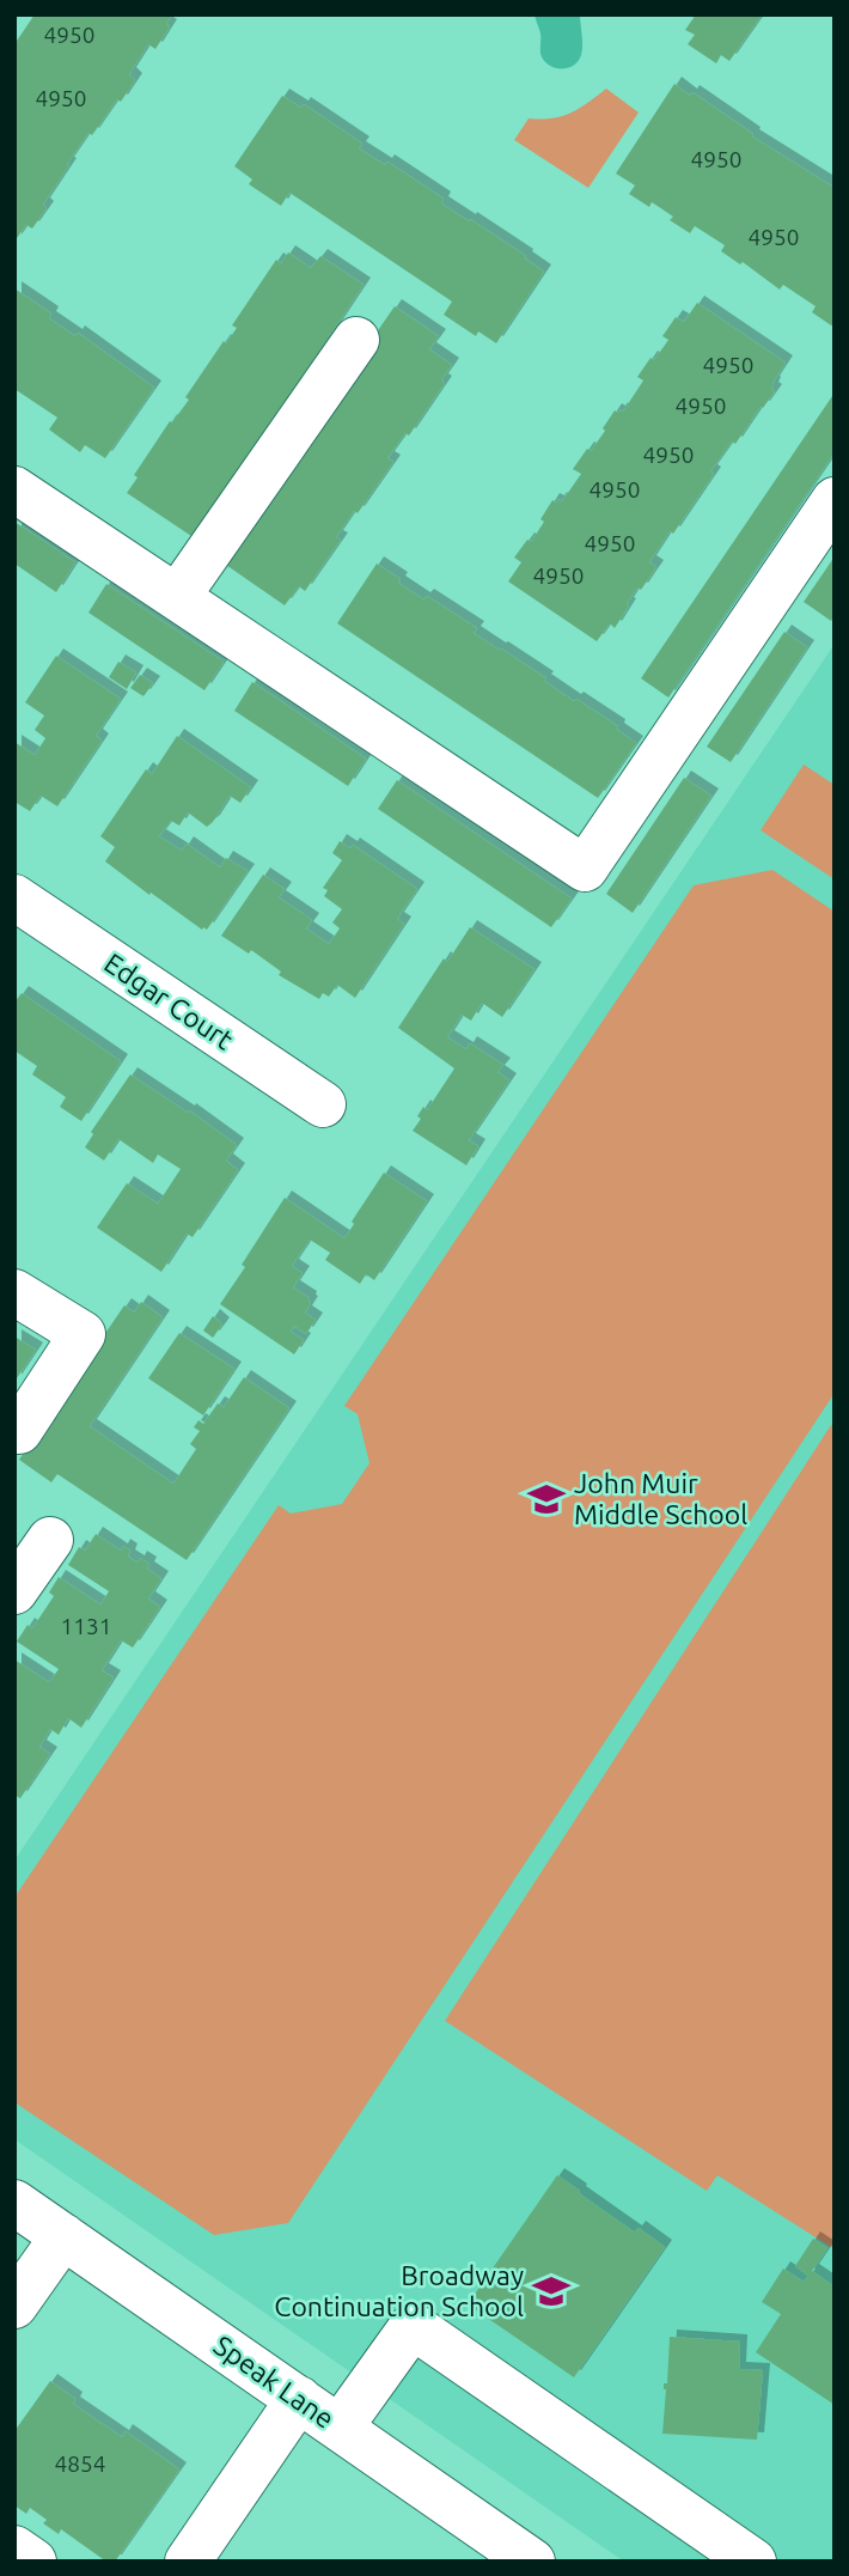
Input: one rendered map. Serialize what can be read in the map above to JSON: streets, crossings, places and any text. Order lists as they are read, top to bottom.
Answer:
{
  "streets": {
    "street": ["Edgar Court", "Speak Lane"]
  },
  "places": {
    "school or university": ["John Muir Middle School", "Broadway Continuation School"]
  },
  "house_numbers": [
    "4950",
    "4950",
    "4950",
    "4950",
    "4950",
    "4950",
    "4950",
    "4950",
    "4950",
    "4950",
    "1131",
    "4854"
  ]
}
